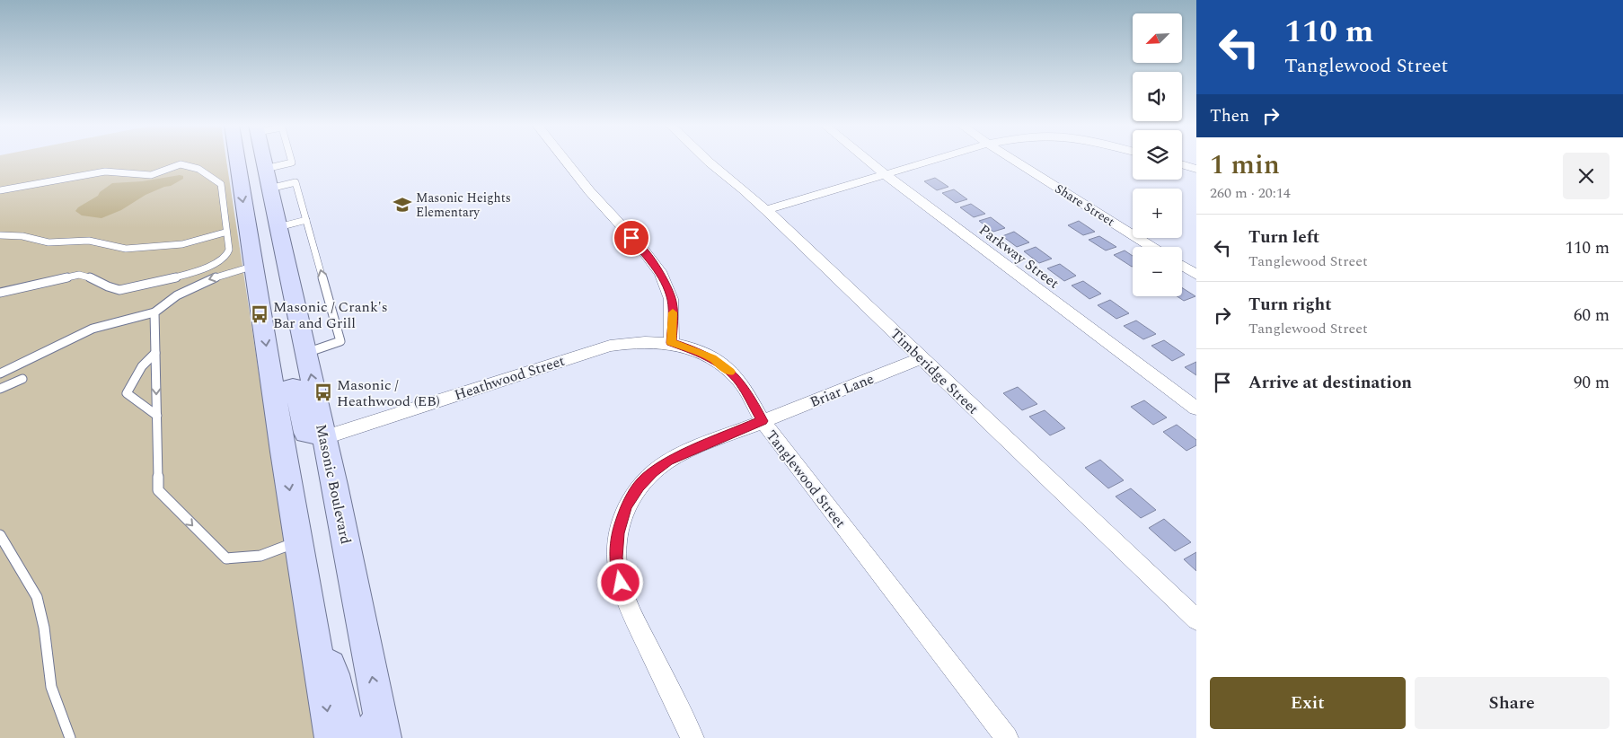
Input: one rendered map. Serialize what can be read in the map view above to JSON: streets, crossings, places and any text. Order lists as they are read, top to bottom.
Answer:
{
  "streets": {
    "main road": ["Masonic Boulevard"],
    "street": [
      "Share Street",
      "Parkway Street",
      "Timberidge Street",
      "Heathwood Street",
      "Briar Lane",
      "Tanglewood Street"
    ]
  },
  "crossings": [
    ["Timberidge Street", "Briar Lane"],
    ["Heathwood Street", "Tanglewood Street"],
    ["Heathwood Street", "Masonic Boulevard"],
    ["Briar Lane", "Tanglewood Street"]
  ],
  "places": {
    "school or university": ["Masonic Heights Elementary"],
    "bus stop": ["Masonic / Crank's Bar and Grill", "Masonic / Heathwood (EB)"]
  },
  "north": "bottom left",
  "page": {
    "turn": ["110 m", "Tanglewood Street"],
    "map_buttons": ["+", "−"],
    "then": "Then",
    "heading": ["1 min", "260 m · 20:14"],
    "list": [
      {
        "name": "Turn left",
        "note": "Tanglewood Street",
        "value": "110 m"
      },
      {
        "name": "Turn right",
        "note": "Tanglewood Street",
        "value": "60 m"
      },
      {
        "name": "Arrive at destination",
        "value": "90 m"
      }
    ],
    "buttons": ["Exit", "Share"]
  }
}
